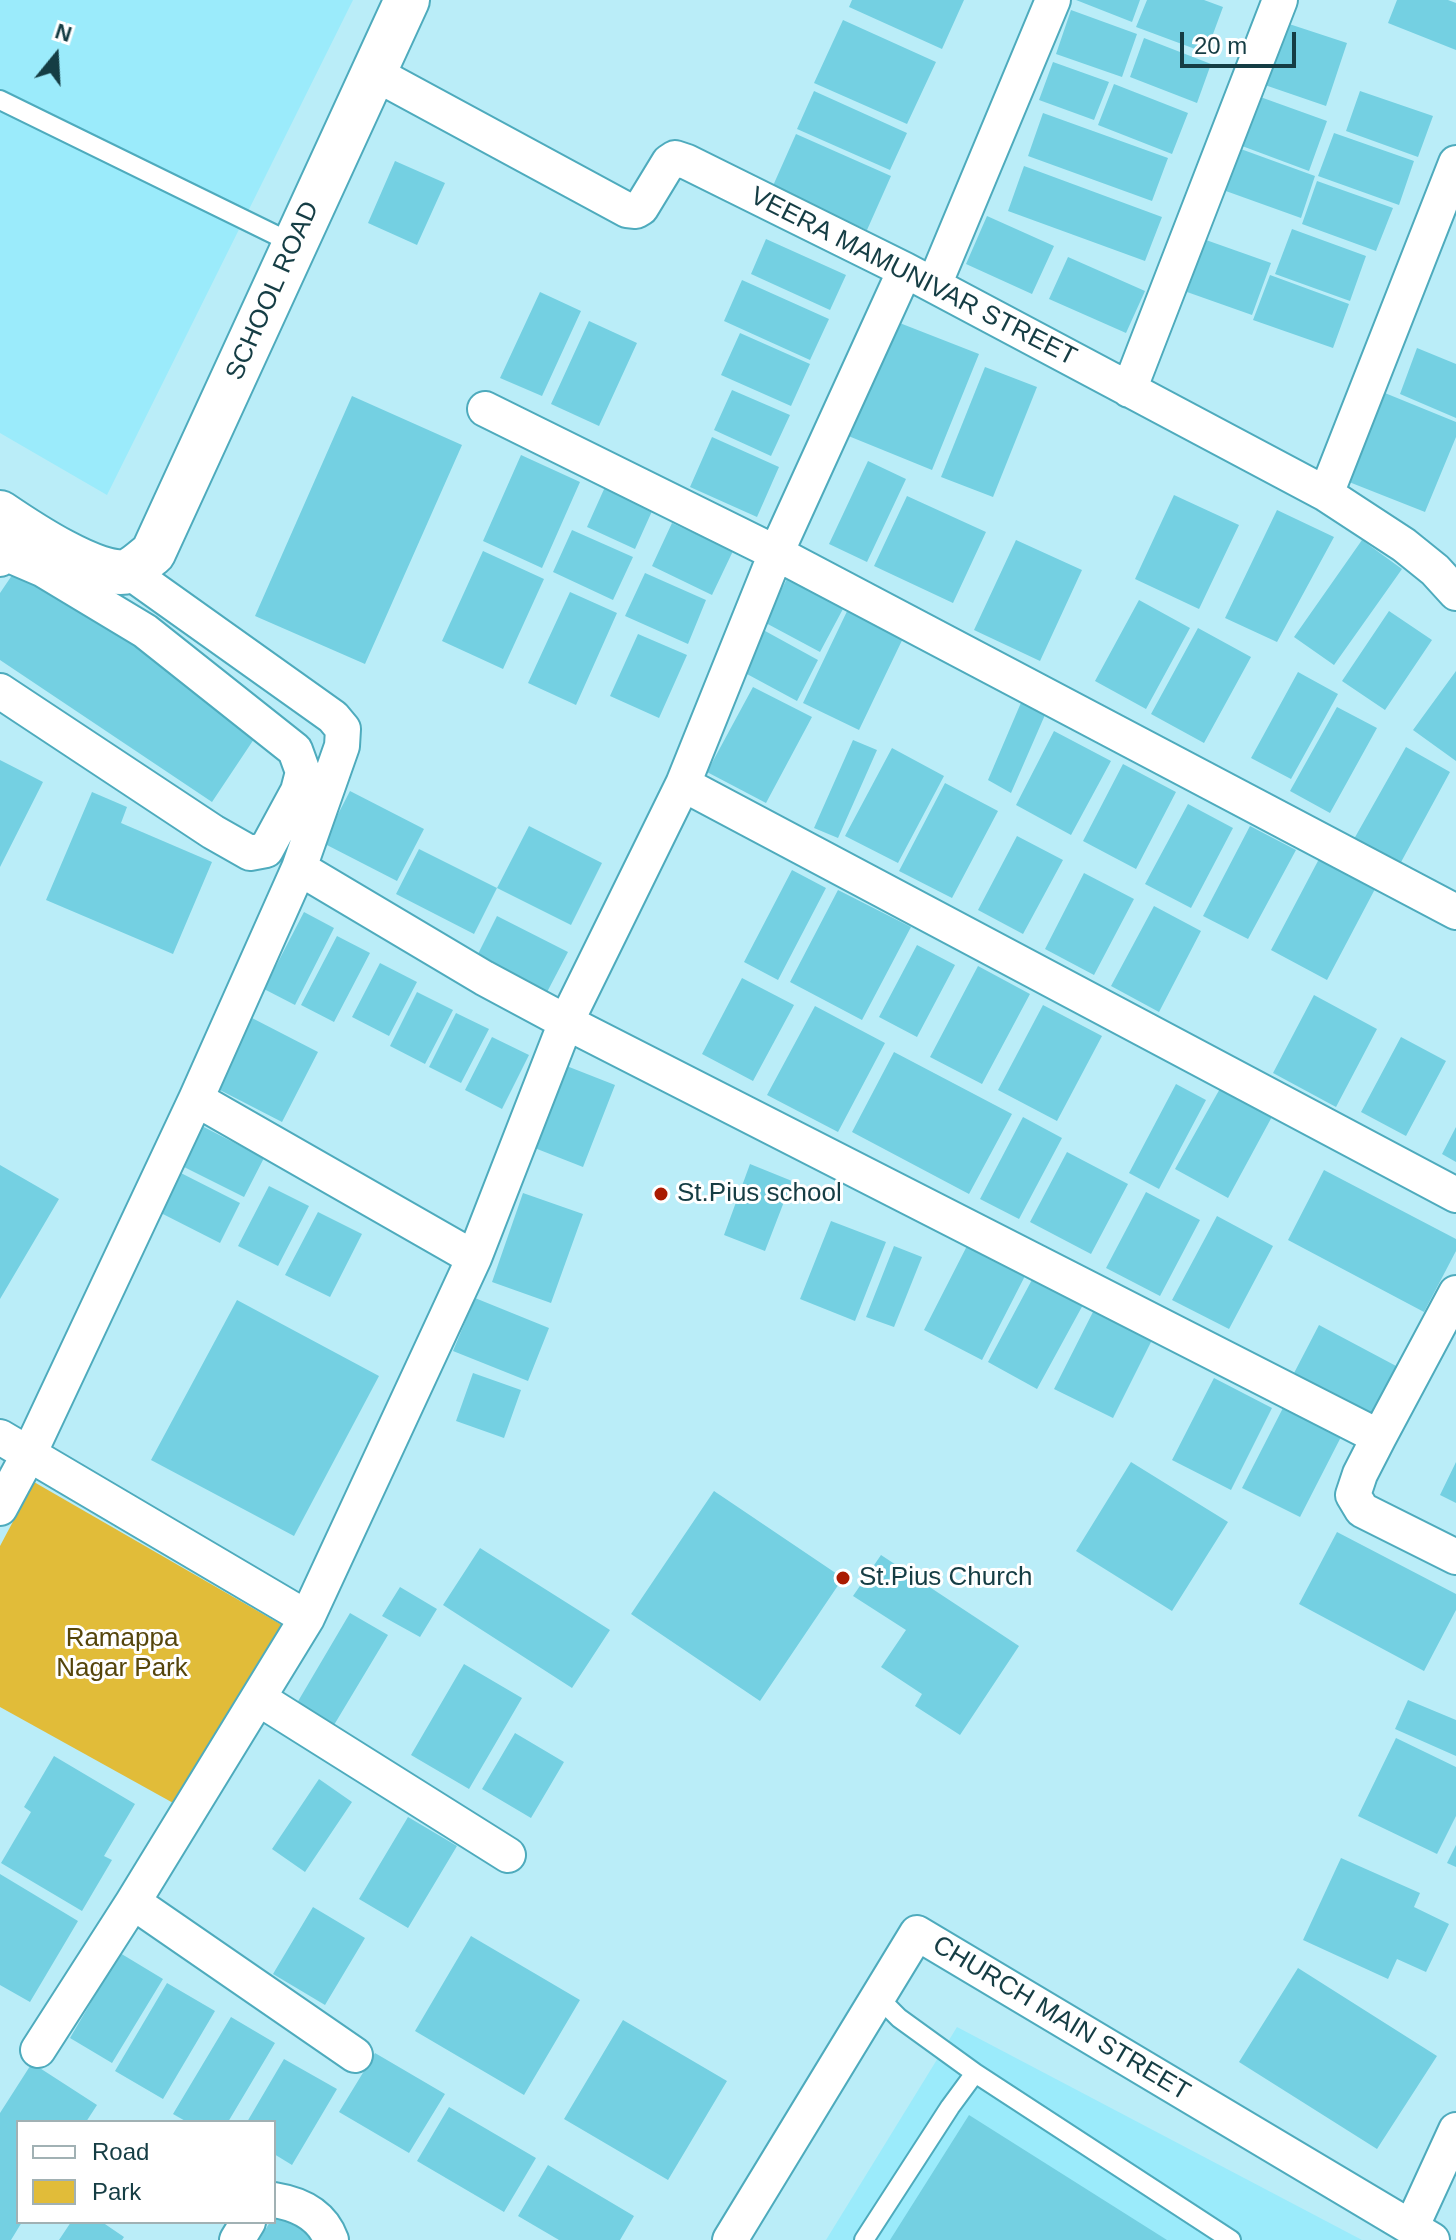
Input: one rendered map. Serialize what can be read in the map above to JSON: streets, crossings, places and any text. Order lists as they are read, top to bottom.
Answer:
{
  "streets": {
    "street": ["VEERA MAMUNIVAR STREET", "SCHOOL ROAD", "CHURCH MAIN STREET"]
  },
  "crossings": [
    ["VEERA MAMUNIVAR STREET", "SCHOOL ROAD"]
  ],
  "parks": ["Ramappa Nagar Park"],
  "places": ["St.Pius school", "St.Pius Church"],
  "legend": ["Road", "Park"],
  "scale_bar": "20 m",
  "north": "top"
}
